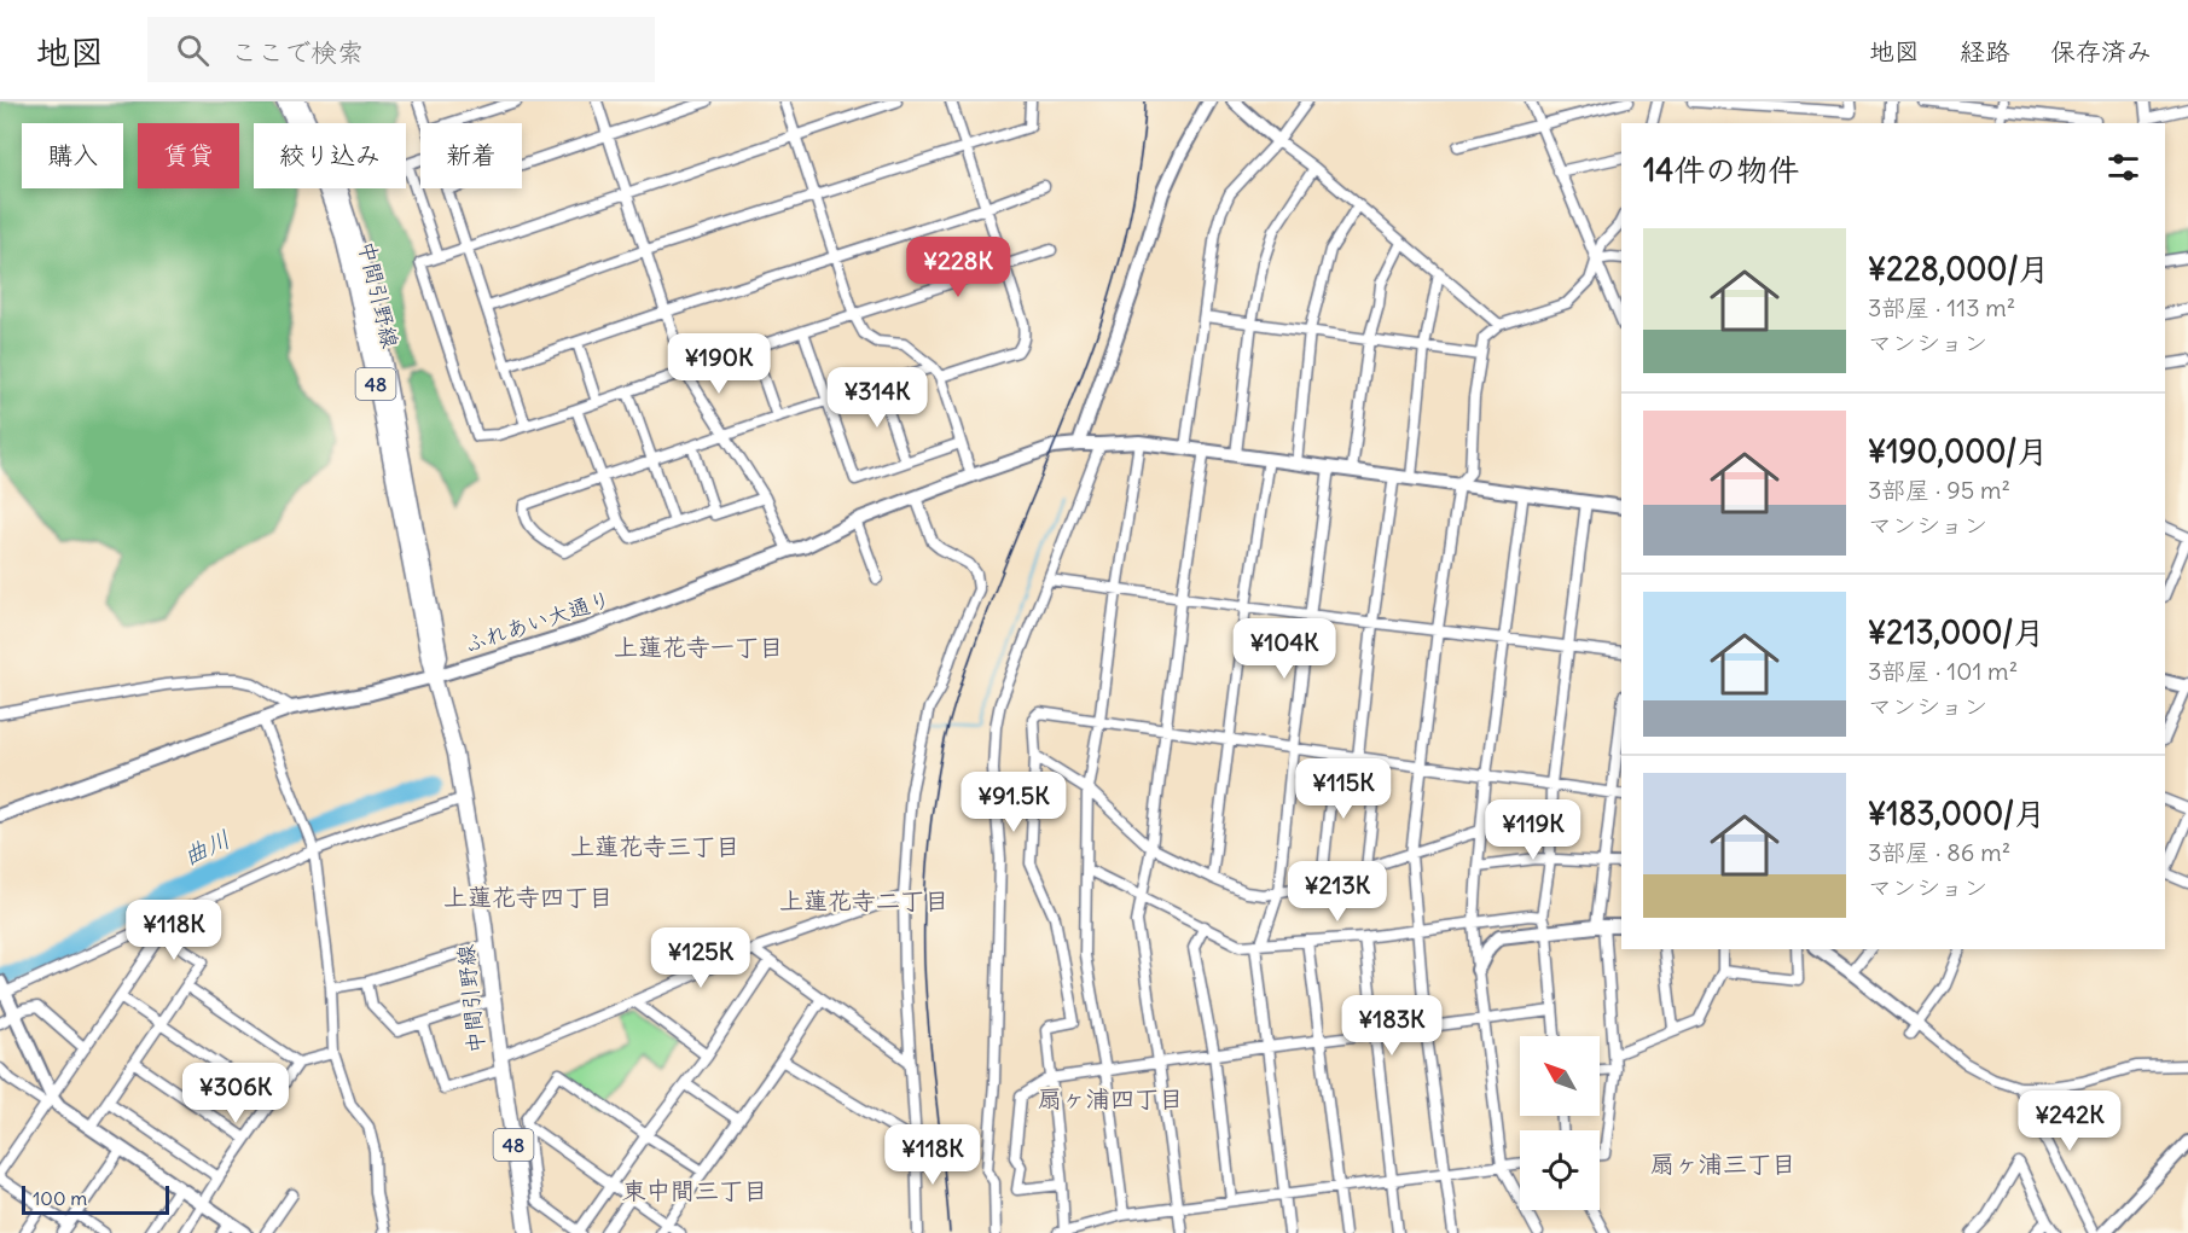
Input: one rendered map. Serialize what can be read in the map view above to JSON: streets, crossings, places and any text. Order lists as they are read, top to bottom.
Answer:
{
  "streets": {
    "main road": ["中間引野線", "48"],
    "street": ["ふれあい大通り"]
  },
  "crossings": [
    ["中間引野線", "ふれあい大通り"]
  ],
  "districts": [
    "上蓮花寺一丁目",
    "上蓮花寺三丁目",
    "上蓮花寺四丁目",
    "上蓮花寺二丁目",
    "扇ヶ浦四丁目",
    "扇ヶ浦三丁目",
    "東中間三丁目"
  ],
  "water": ["曲川"],
  "scale_bar": "100 m",
  "north": "top left",
  "page": {
    "header": "地図",
    "search": "ここで検索",
    "nav": ["地図", "経路", "保存済み"],
    "chip": [
      "購入",
      "賃貸",
      "絞り込み",
      "新着"
    ],
    "heading": "14件の物件",
    "list": [
      {
        "name": "¥228,000/月",
        "note": "3部屋 · 113 m² · マンション"
      },
      {
        "name": "¥190,000/月",
        "note": "3部屋 · 95 m² · マンション"
      },
      {
        "name": "¥213,000/月",
        "note": "3部屋 · 101 m² · マンション"
      },
      {
        "name": "¥183,000/月",
        "note": "3部屋 · 86 m² · マンション"
      }
    ],
    "price": [
      "¥228K",
      "¥190K",
      "¥314K",
      "¥104K",
      "¥115K",
      "¥91.5K",
      "¥119K",
      "¥213K",
      "¥118K",
      "¥125K",
      "¥183K",
      "¥306K",
      "¥242K",
      "¥118K"
    ],
    "scale": "100 m"
  }
}
